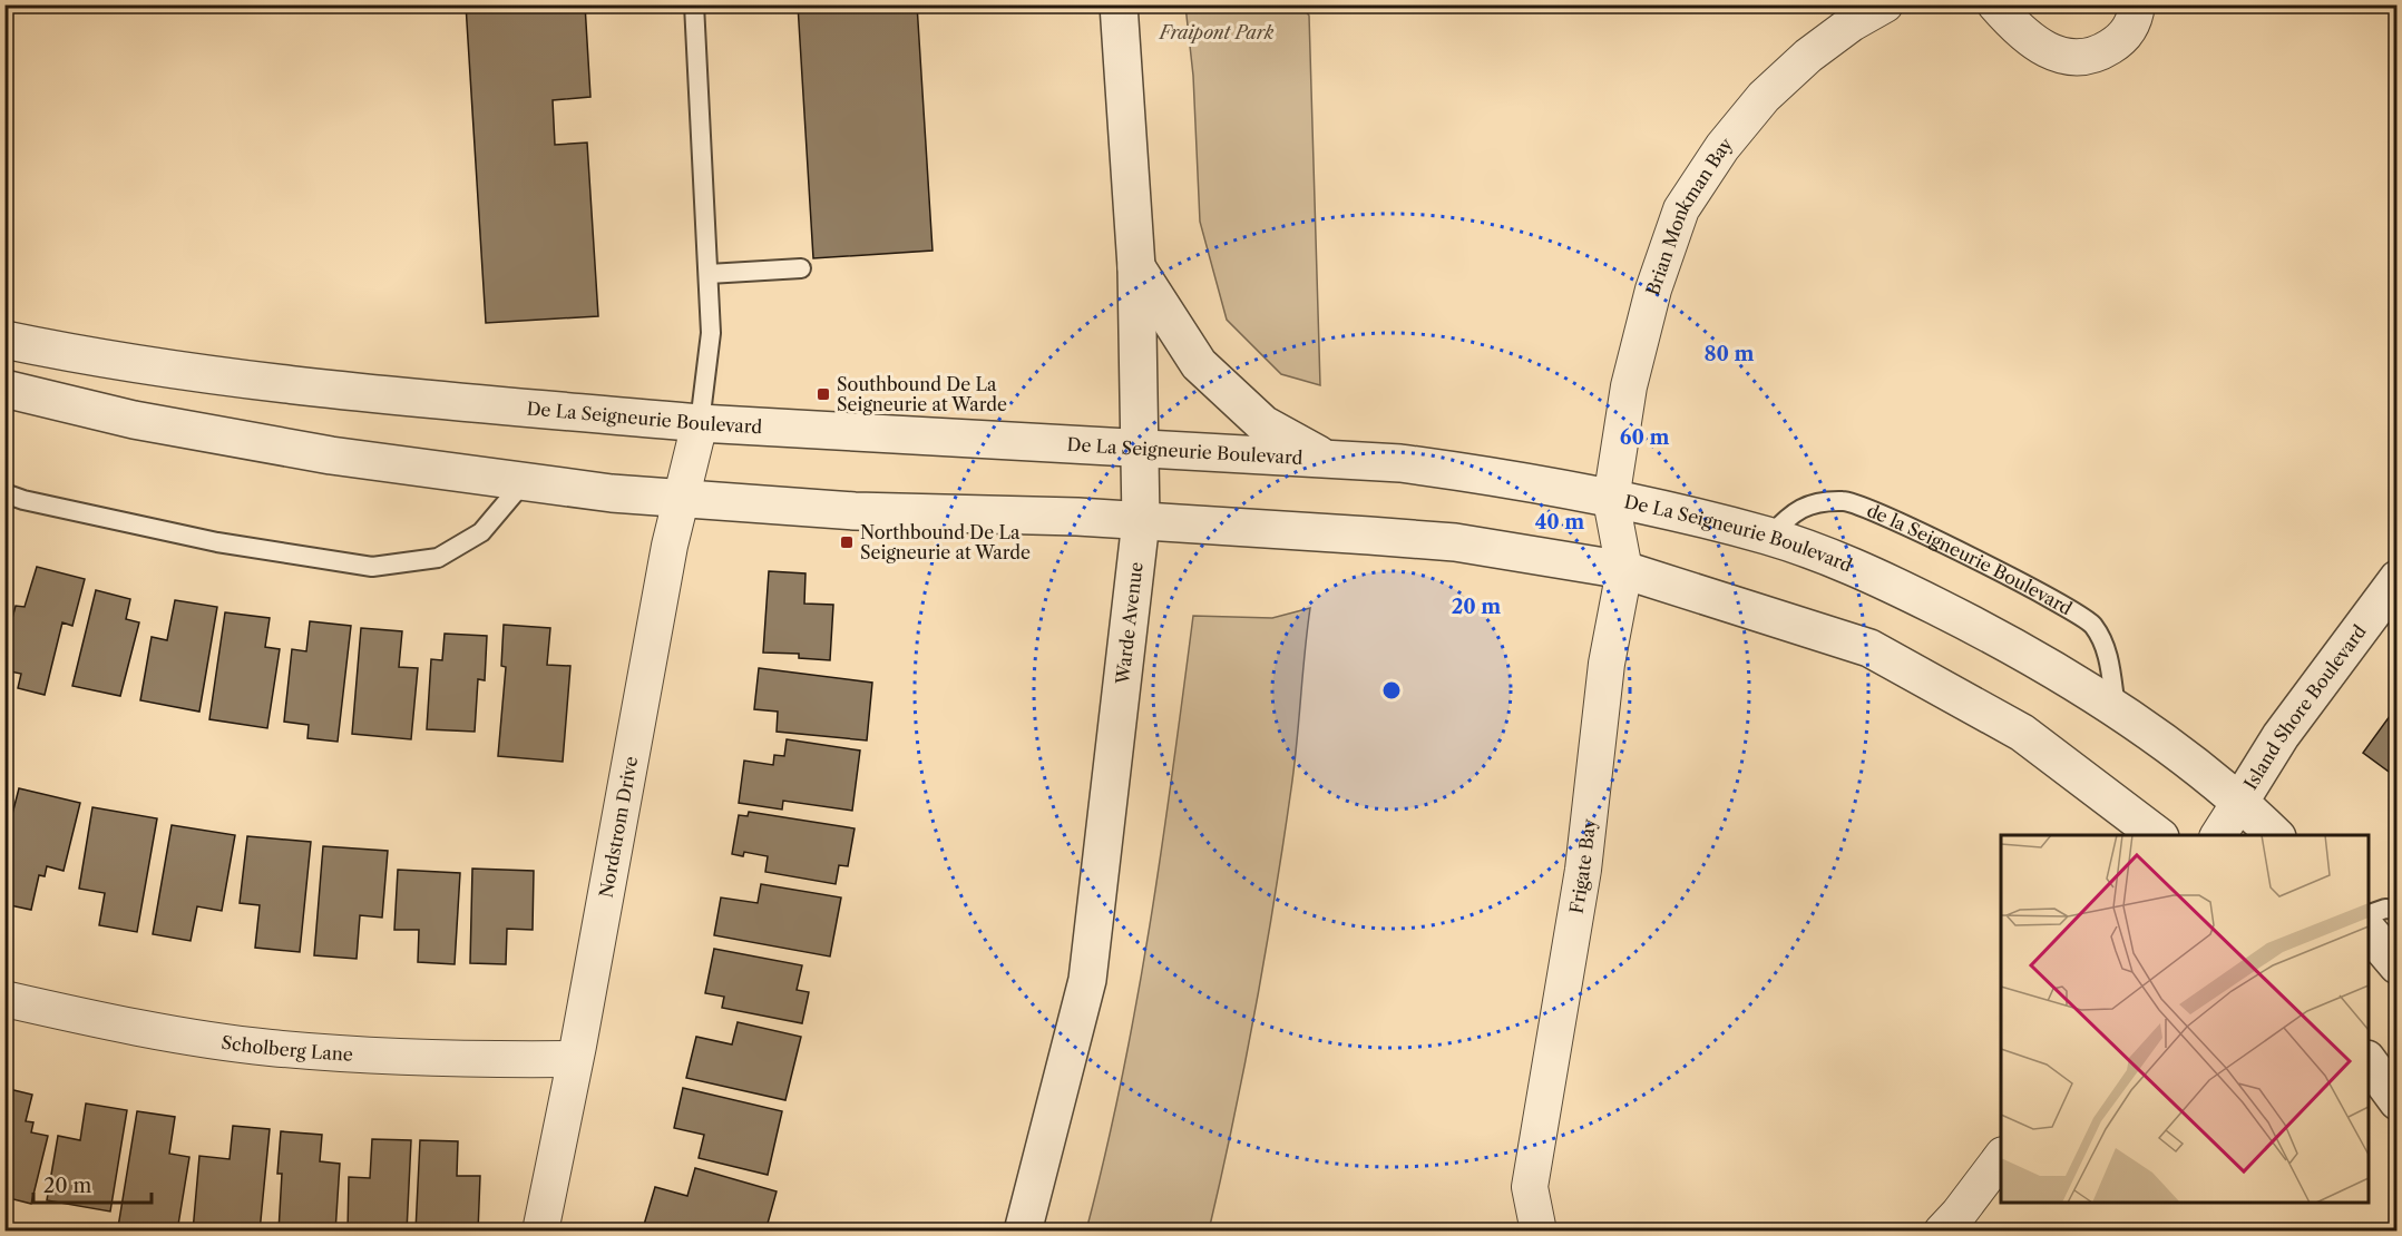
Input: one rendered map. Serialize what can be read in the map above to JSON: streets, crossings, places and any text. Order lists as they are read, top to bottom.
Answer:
{
  "streets": {
    "street": [
      "Brian Monkman Bay",
      "De La Seigneurie Boulevard",
      "Warde Avenue",
      "Island Shore Boulevard",
      "Nordstrom Drive",
      "Frigate Bay",
      "Scholberg Lane"
    ],
    "lane": ["de la Seigneurie Boulevard"]
  },
  "crossings": [
    ["Brian Monkman Bay", "De La Seigneurie Boulevard"],
    ["Brian Monkman Bay", "Frigate Bay"],
    ["De La Seigneurie Boulevard", "de la Seigneurie Boulevard"],
    ["De La Seigneurie Boulevard", "Warde Avenue"],
    ["De La Seigneurie Boulevard", "Island Shore Boulevard"],
    ["De La Seigneurie Boulevard", "Nordstrom Drive"],
    ["De La Seigneurie Boulevard", "Frigate Bay"],
    ["Nordstrom Drive", "Scholberg Lane"]
  ],
  "parks": ["Fraipont Park"],
  "places": {
    "transit": ["Southbound De La Seigneurie at Warde", "Northbound De La Seigneurie at Warde"]
  },
  "scale_bar": "20 m",
  "rings": [
    "80 m",
    "60 m",
    "40 m",
    "20 m"
  ]
}
